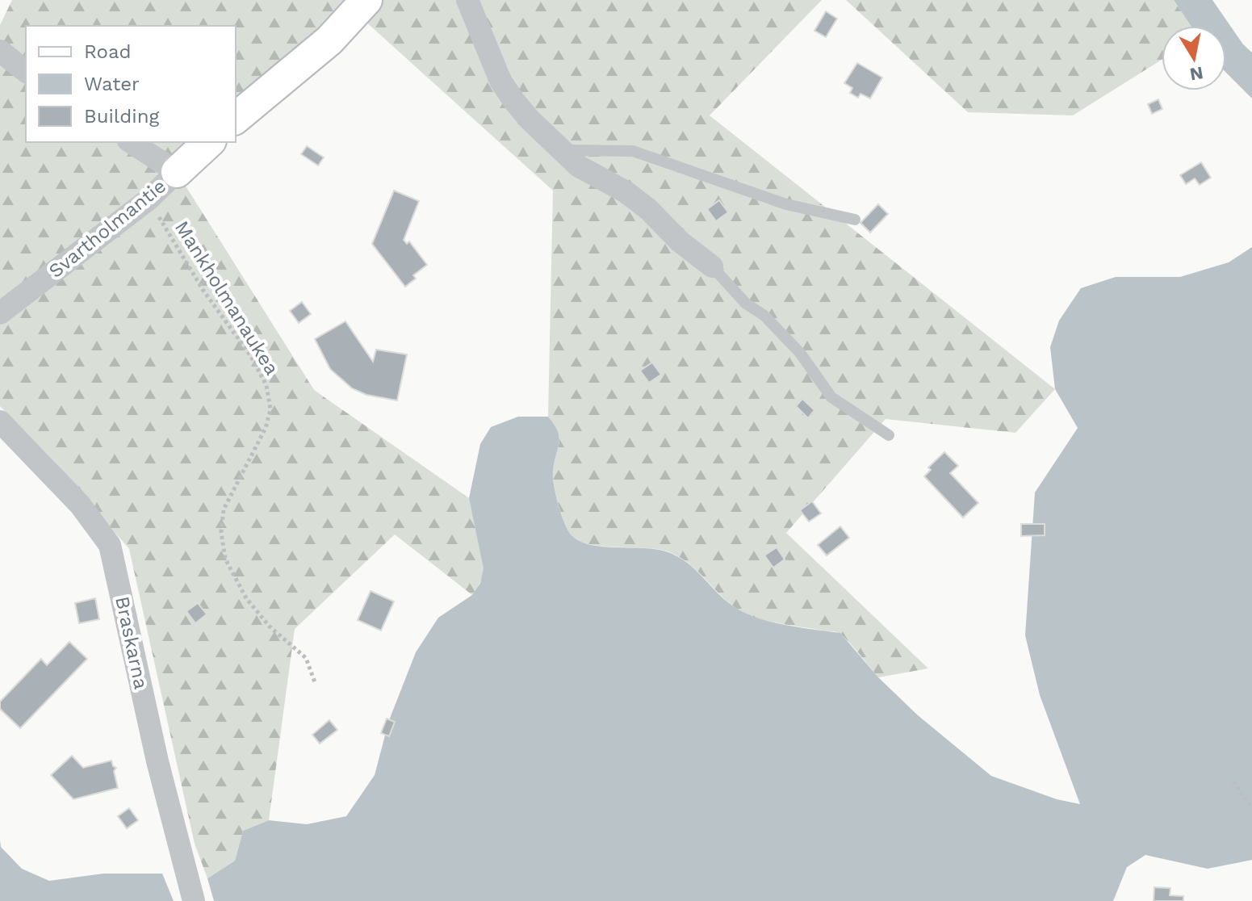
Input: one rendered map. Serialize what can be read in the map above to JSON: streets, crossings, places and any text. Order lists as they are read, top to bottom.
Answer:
{
  "streets": {
    "street": ["Svartholmantie", "Braskarna"],
    "path": ["Mankholmanaukea"]
  },
  "crossings": [
    ["Svartholmantie", "Mankholmanaukea"]
  ],
  "legend": ["Road", "Water", "Building"],
  "north": "bottom"
}
